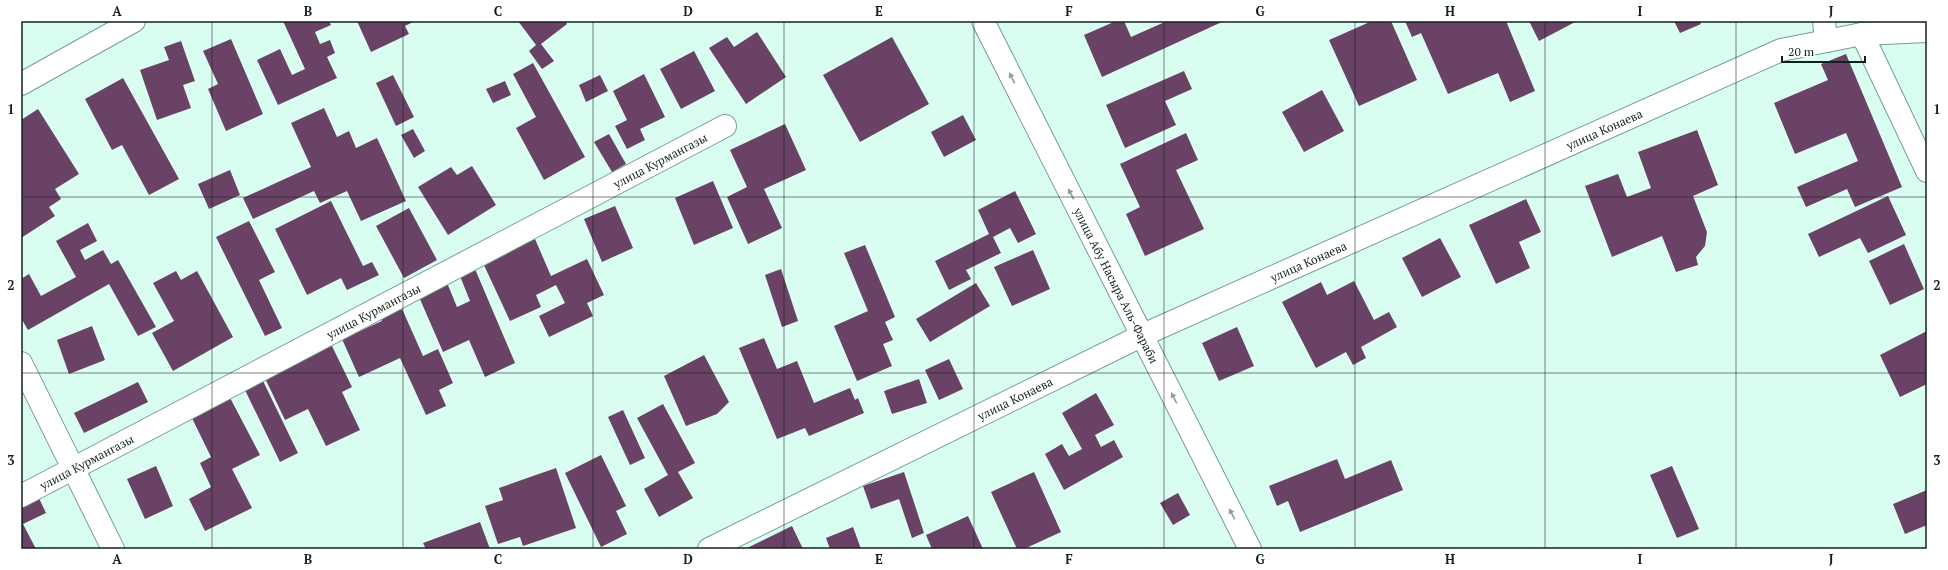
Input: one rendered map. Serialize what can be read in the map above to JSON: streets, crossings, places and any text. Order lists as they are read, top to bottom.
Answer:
{
  "streets": {
    "street": ["улица Конаева", "улица Курмангазы", "улица Абу Насыра Аль-Фараби"]
  },
  "crossings": [
    ["улица Конаева", "улица Абу Насыра Аль-Фараби"]
  ],
  "one_way": ["улица Абу Насыра Аль-Фараби"],
  "scale_bar": "20 m",
  "grid": {
    "columns": [
      "A",
      "B",
      "C",
      "D",
      "E",
      "F",
      "G",
      "H",
      "I",
      "J"
    ],
    "rows": ["1", "2", "3"]
  }
}
